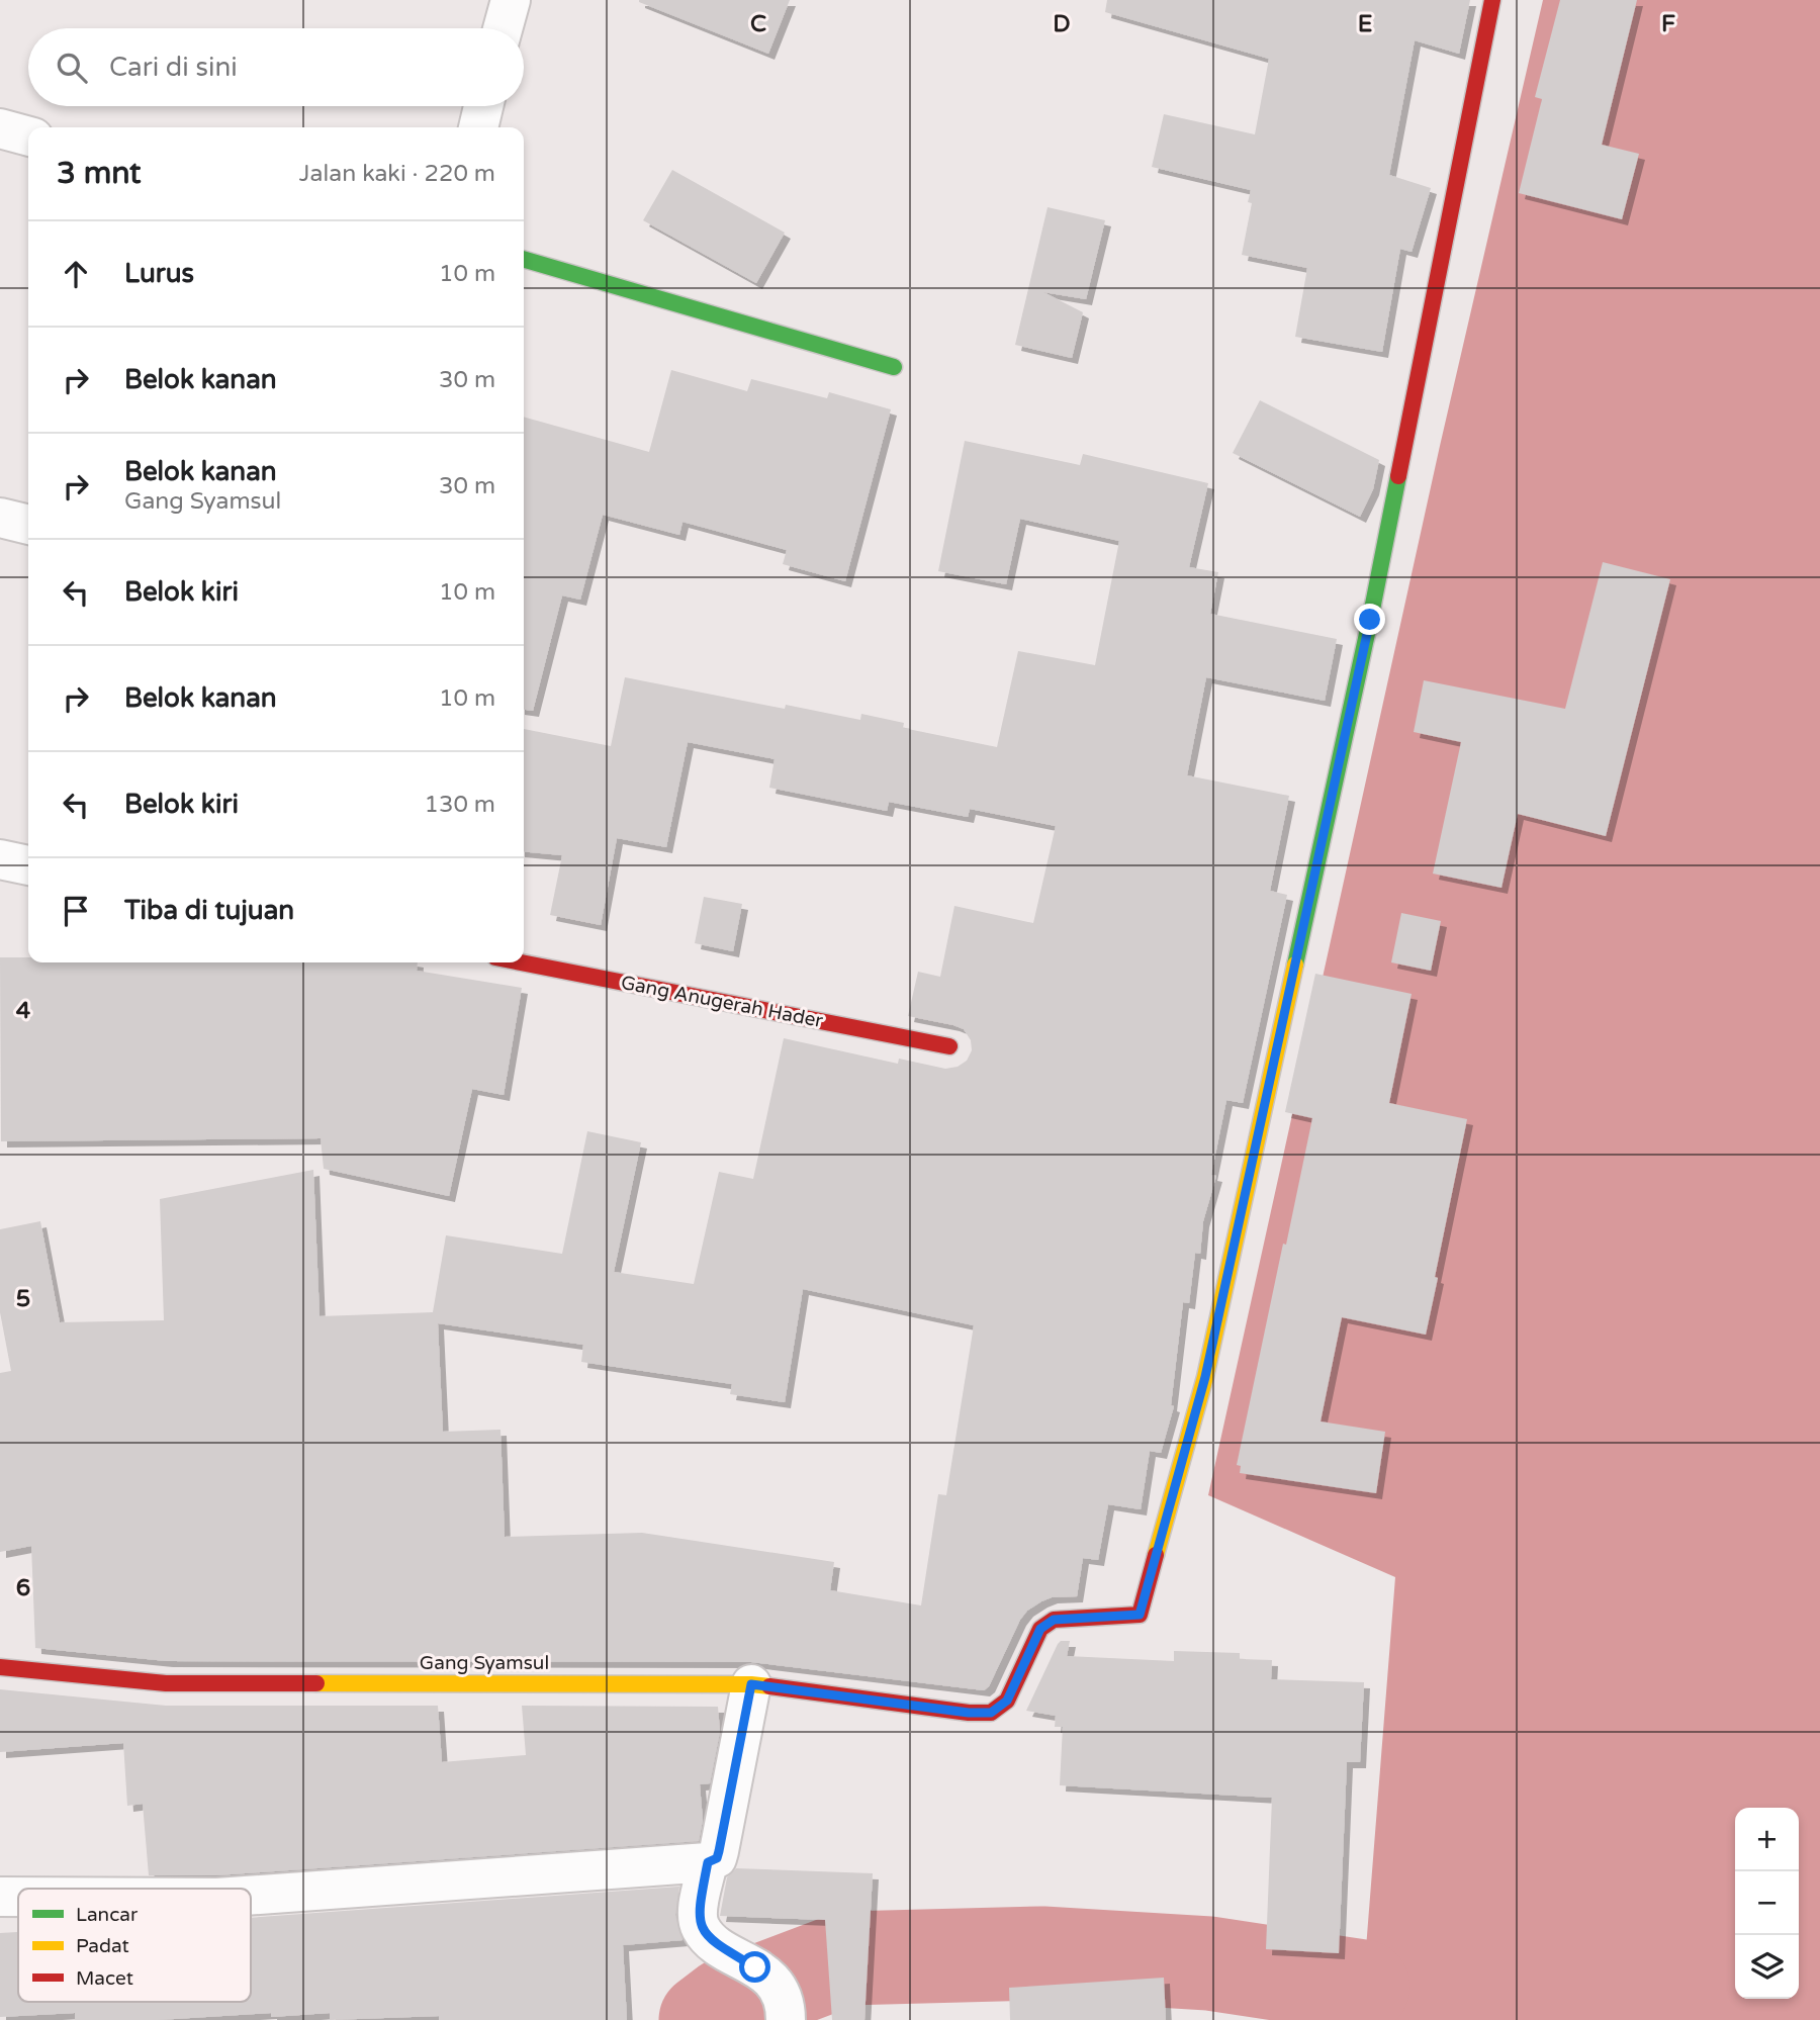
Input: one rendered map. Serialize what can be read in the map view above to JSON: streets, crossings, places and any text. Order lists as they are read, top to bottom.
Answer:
{
  "streets": {
    "street": ["Gang Anugerah Hader", "Gang Syamsul"]
  },
  "legend": ["Lancar", "Padat", "Macet"],
  "page": {
    "search": "Cari di sini",
    "heading": ["3 mnt", "Jalan kaki · 220 m"],
    "list": [
      ["Lurus", "10 m"],
      ["Belok kanan", "30 m"],
      ["Belok kanan", "Gang Syamsul", "30 m"],
      ["Belok kiri", "10 m"],
      ["Belok kanan", "10 m"],
      ["Belok kiri", "130 m"],
      "Tiba di tujuan"
    ],
    "map_buttons": ["+", "−"]
  },
  "grid": {
    "columns": [
      "C",
      "D",
      "E",
      "F"
    ],
    "rows": ["4", "5", "6"]
  }
}
